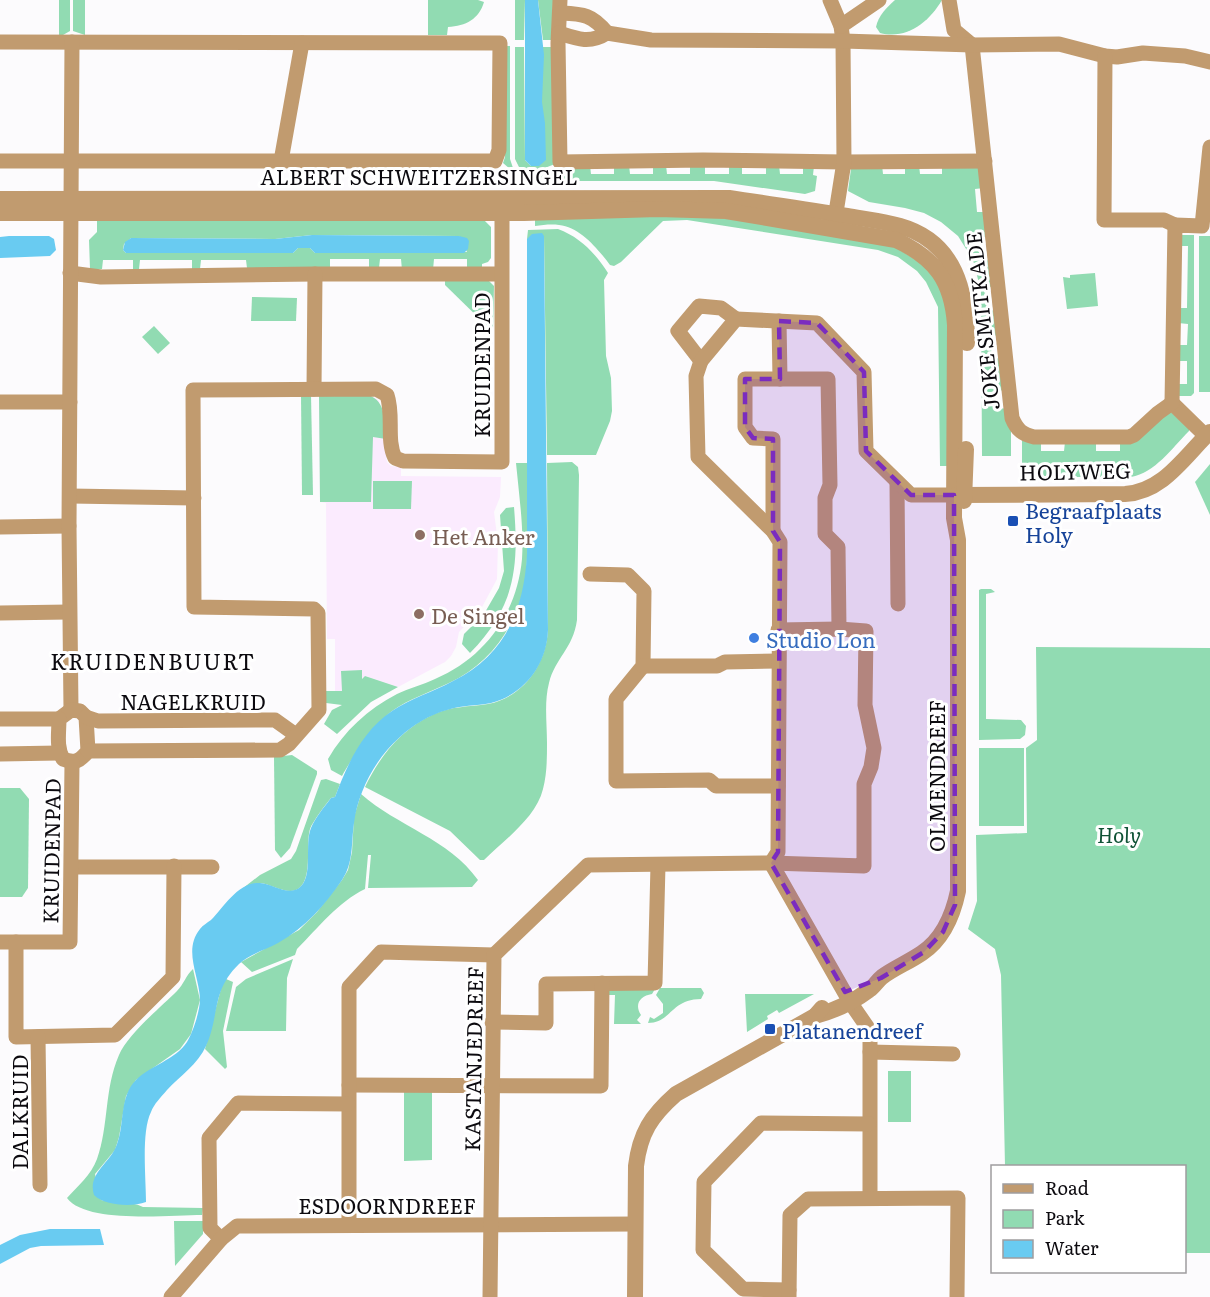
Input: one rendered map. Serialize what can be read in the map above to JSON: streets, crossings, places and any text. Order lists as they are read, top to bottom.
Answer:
{
  "streets": {
    "street": [
      "ALBERT SCHWEITZERSINGEL",
      "JOKE SMITKADE",
      "KRUIDENPAD",
      "HOLYWEG",
      "NAGELKRUID",
      "OLMENDREEF",
      "KASTANJEDREEF",
      "DALKRUID",
      "ESDOORNDREEF"
    ]
  },
  "crossings": [
    ["ALBERT SCHWEITZERSINGEL", "KRUIDENPAD"],
    ["ALBERT SCHWEITZERSINGEL", "OLMENDREEF"],
    ["KRUIDENPAD", "NAGELKRUID"],
    ["KRUIDENPAD", "DALKRUID"],
    ["HOLYWEG", "OLMENDREEF"],
    ["OLMENDREEF", "ESDOORNDREEF"],
    ["KASTANJEDREEF", "ESDOORNDREEF"]
  ],
  "districts": ["KRUIDENBUURT"],
  "parks": ["Holy"],
  "places": {
    "transit": ["Begraafplaats Holy", "Platanendreef"],
    "other": ["Het Anker", "De Singel", "Studio Lon"]
  },
  "legend": ["Road", "Park", "Water"]
}
